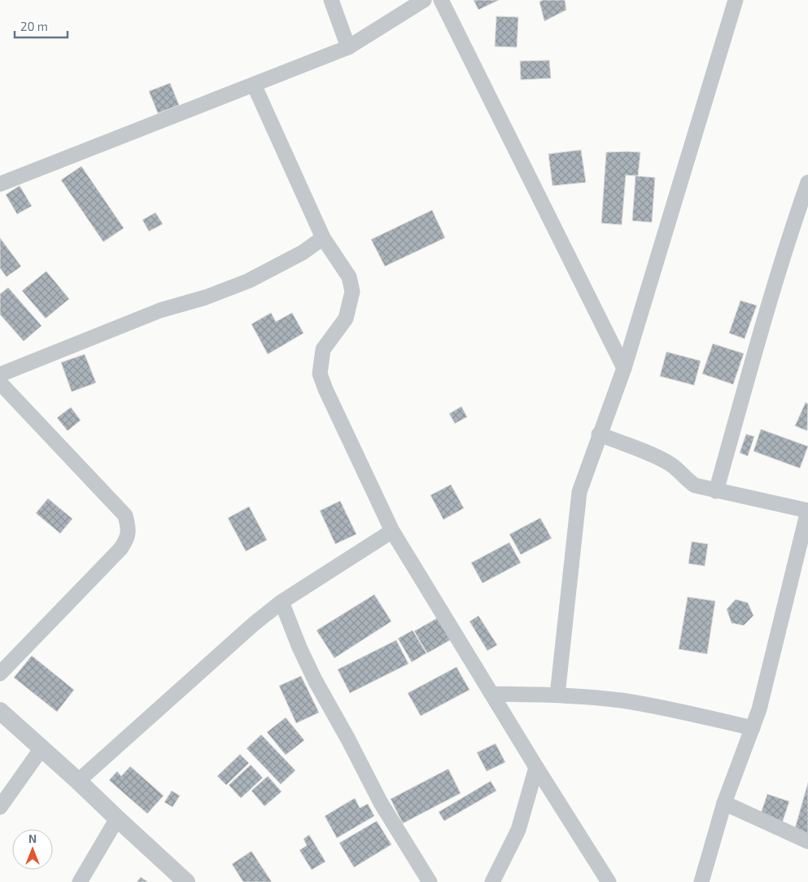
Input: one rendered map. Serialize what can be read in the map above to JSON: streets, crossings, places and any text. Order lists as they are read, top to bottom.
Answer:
{
  "scale_bar": "20 m",
  "north": "top"
}
